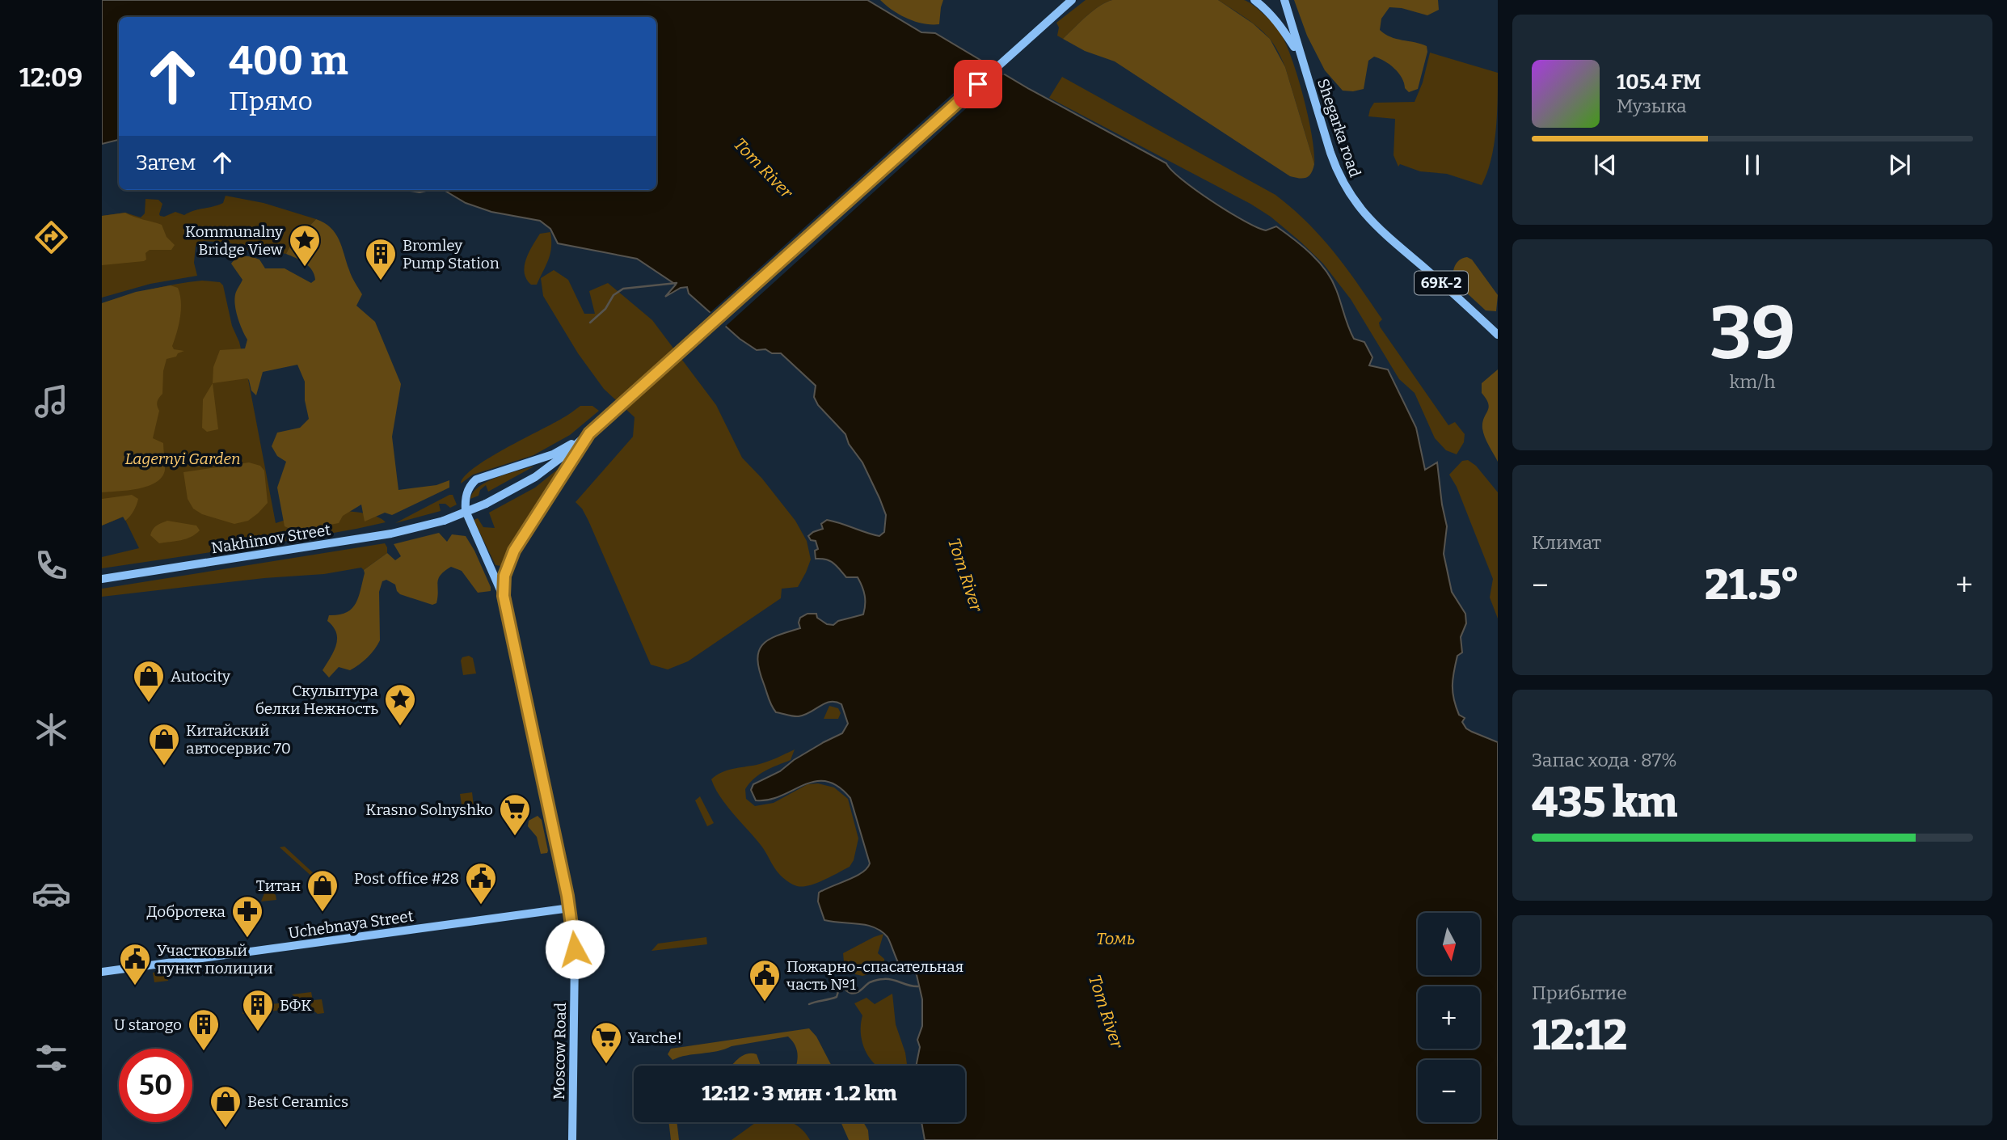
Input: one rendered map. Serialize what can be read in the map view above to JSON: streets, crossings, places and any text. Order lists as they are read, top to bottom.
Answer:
{
  "streets": {
    "main road": [
      "Shegarka road",
      "69К-2",
      "Nakhimov Street",
      "Uchebnaya Street",
      "Moscow Road"
    ]
  },
  "crossings": [
    ["Uchebnaya Street", "Moscow Road"]
  ],
  "water": ["Tom River", "Томь"],
  "parks": ["Lagernyi Garden"],
  "places": {
    "place": ["Kommunalny Bridge View", "Скульптура белки Нежность"],
    "building": ["Bromley Pump Station", "БФК", "U starogo"],
    "shop": [
      "Autocity",
      "Китайский автосервис 70",
      "Титан",
      "Best Ceramics"
    ],
    "supermarket": ["Krasno Solnyshko", "Yarche!"],
    "public building": ["Post office #28", "Участковый пункт полиции", "Пожарно-спасательная часть №1"],
    "pharmacy": ["Добротека"]
  },
  "north": "bottom",
  "page": {
    "tabs": "12:09",
    "turn": ["400 m", "Прямо"],
    "song": ["105.4 FM", "Музыка"],
    "then": "Затем",
    "tile": [
      ["39", "km/h"],
      "Климат",
      ["Запас хода · 87%", "435 km"],
      ["Прибытие", "12:12"]
    ],
    "heat": ["−", "21.5°", "+"],
    "map_buttons": ["+", "−"],
    "limit": "50",
    "trip": "12:12 · 3 мин · 1.2 km"
  }
}
